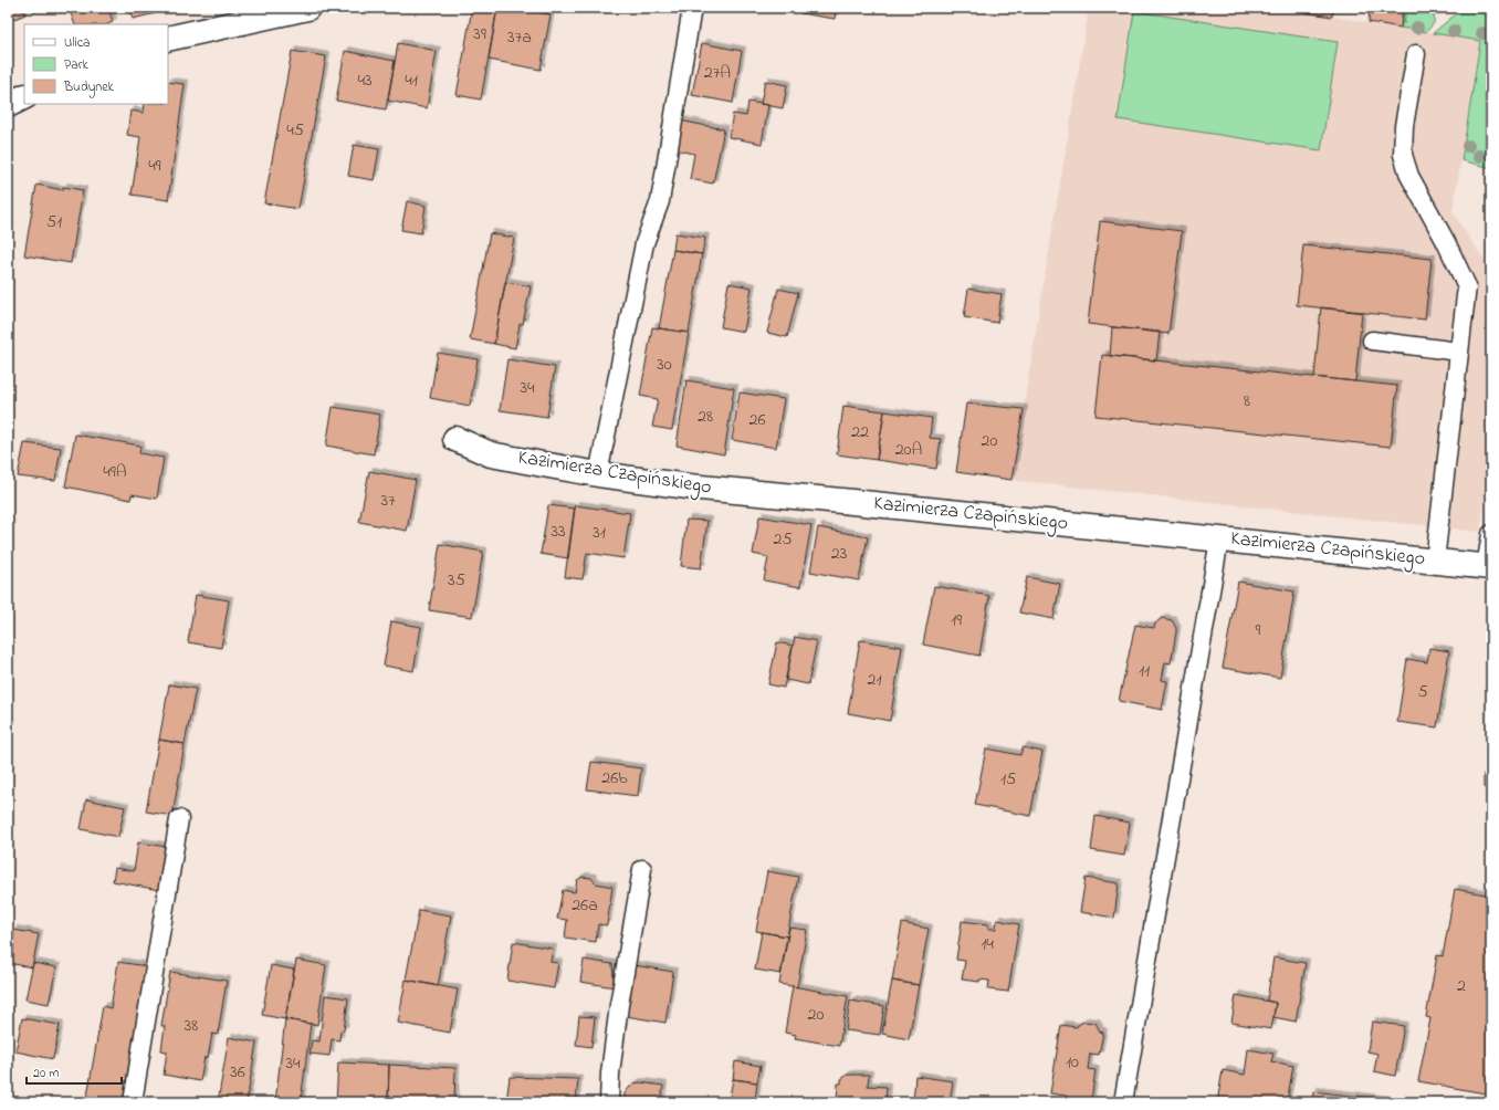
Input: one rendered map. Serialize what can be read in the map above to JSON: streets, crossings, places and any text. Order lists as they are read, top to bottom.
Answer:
{
  "streets": {
    "street": ["Kazimierza Czapińskiego"]
  },
  "house_numbers": [
    "39",
    "37a",
    "27A",
    "43",
    "41",
    "45",
    "49",
    "51",
    "30",
    "34",
    "8",
    "28",
    "26",
    "22",
    "20",
    "20A",
    "49A",
    "37",
    "33",
    "31",
    "25",
    "23",
    "35",
    "19",
    "9",
    "11",
    "21",
    "5",
    "26b",
    "15",
    "26a",
    "14",
    "2",
    "20",
    "38",
    "10",
    "34",
    "36"
  ],
  "legend": ["Ulica", "Park", "Budynek"],
  "scale_bar": "20 m"
}
